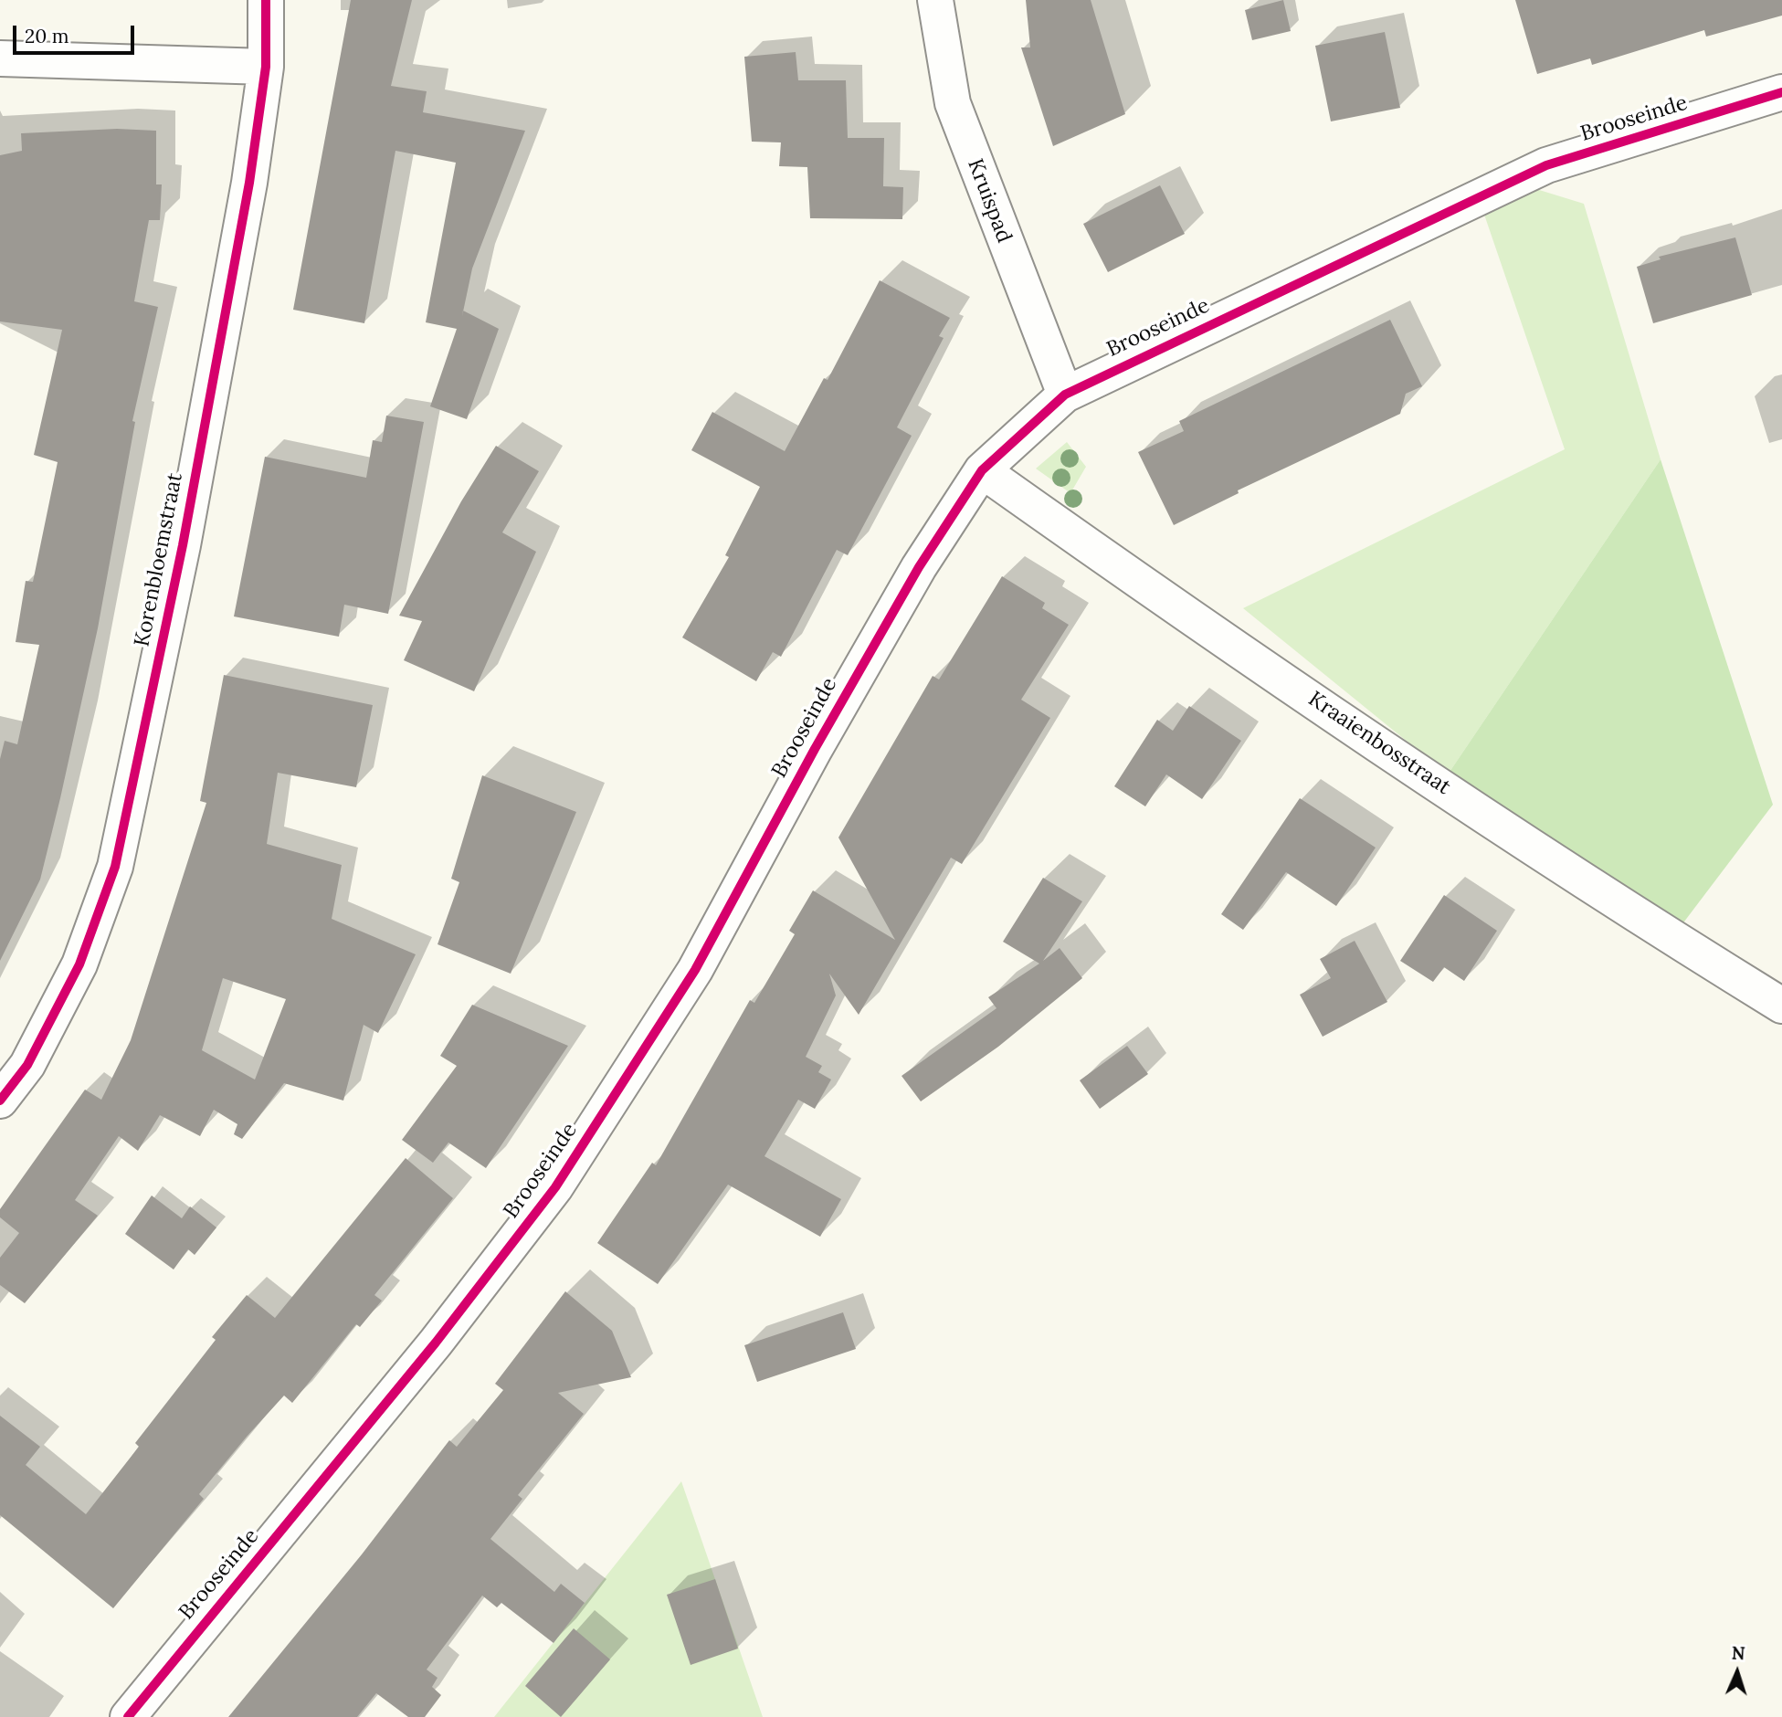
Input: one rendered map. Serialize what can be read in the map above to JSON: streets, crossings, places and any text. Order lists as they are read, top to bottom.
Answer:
{
  "streets": {
    "street": [
      "Brooseinde",
      "Kruispad",
      "Korenbloemstraat",
      "Kraaienbosstraat"
    ]
  },
  "crossings": [
    ["Brooseinde", "Kruispad"],
    ["Brooseinde", "Kraaienbosstraat"]
  ],
  "scale_bar": "20 m",
  "north": "top"
}
